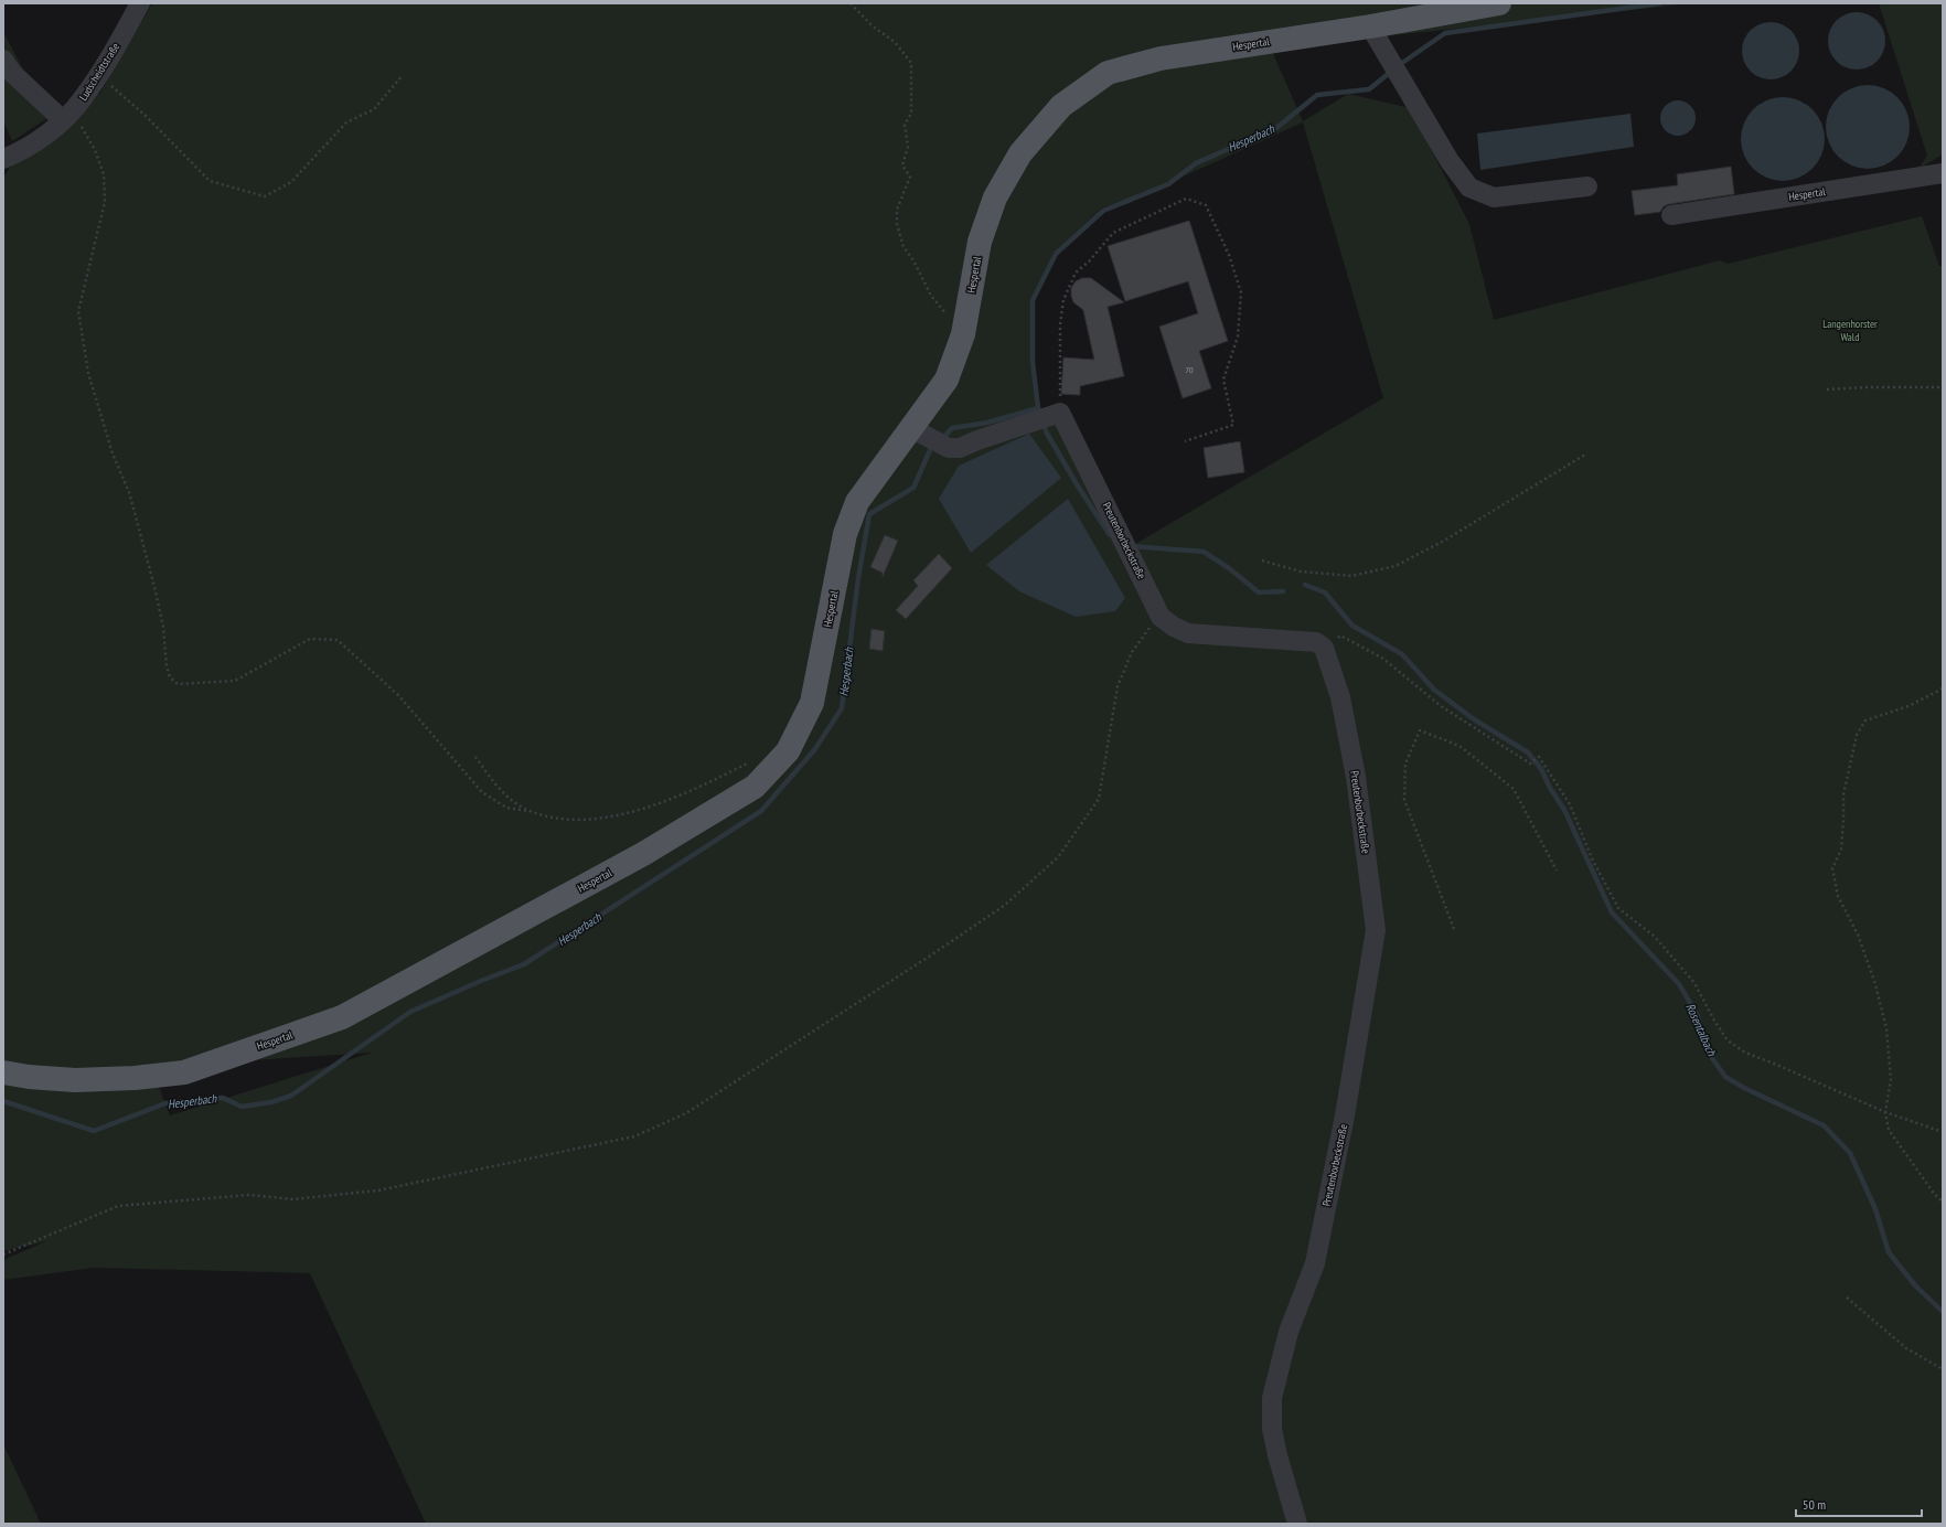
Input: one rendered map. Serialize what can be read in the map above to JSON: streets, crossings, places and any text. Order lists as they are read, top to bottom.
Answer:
{
  "streets": {
    "main road": ["Hespertal"],
    "street": ["Ludscheidtstraße", "Preutenborbeckstraße"]
  },
  "water": ["Hesperbach", "Rosentalbach"],
  "parks": ["Langenhorster Wald"],
  "house_numbers": ["70"],
  "scale_bar": "50 m"
}
